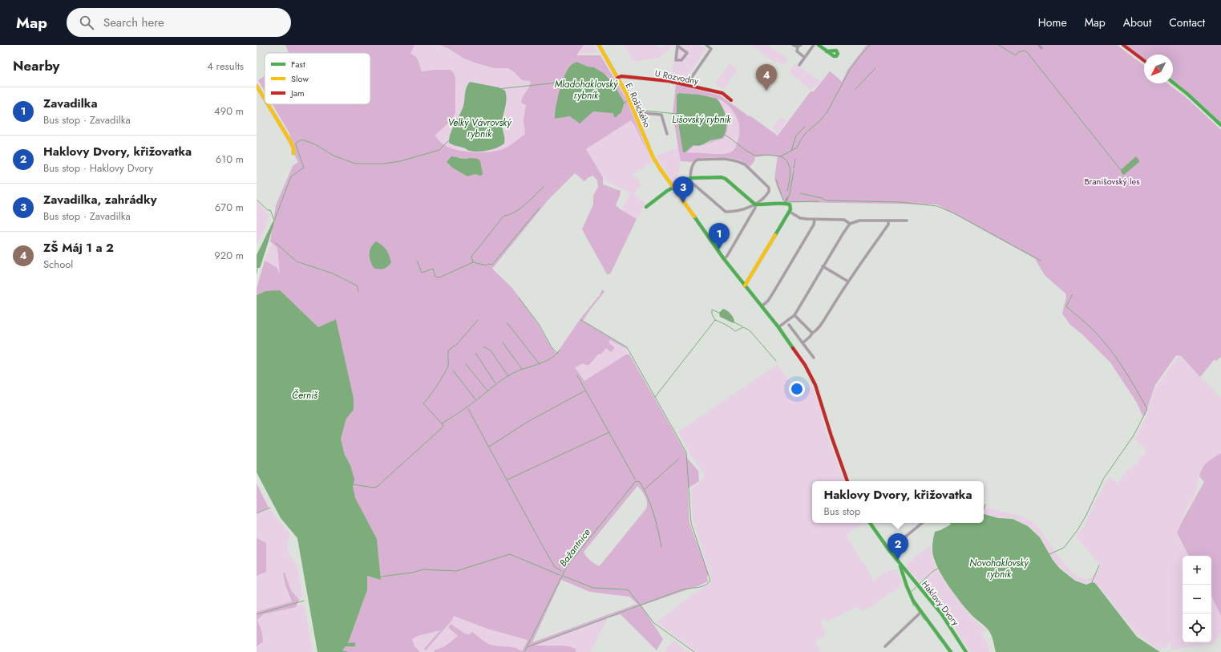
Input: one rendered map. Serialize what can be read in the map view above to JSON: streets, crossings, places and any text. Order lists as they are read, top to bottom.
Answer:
{
  "streets": {
    "street": ["U Rozvodny", "E. Rošického", "Haklovy Dvory"]
  },
  "crossings": [
    ["U Rozvodny", "E. Rošického"]
  ],
  "water": [
    "Mladohaklovský rybník",
    "Lišovský rybník",
    "Velký Vávrovský rybník",
    "Černiš",
    "Bažantnice",
    "Novohaklovský rybník"
  ],
  "parks": ["Branišovský les"],
  "legend": ["Fast", "Slow", "Jam"],
  "north": "bottom left",
  "page": {
    "header": "Map",
    "search": "Search here",
    "nav": [
      "Home",
      "Map",
      "About",
      "Contact"
    ],
    "heading": ["Nearby", "4 results"],
    "pins": [
      "4",
      "3",
      "1",
      "2"
    ],
    "list": [
      {
        "mark": "1",
        "name": "Zavadilka",
        "note": "Bus stop · Zavadilka",
        "value": "490 m"
      },
      {
        "mark": "2",
        "name": "Haklovy Dvory, křižovatka",
        "note": "Bus stop · Haklovy Dvory",
        "value": "610 m"
      },
      {
        "mark": "3",
        "name": "Zavadilka, zahrádky",
        "note": "Bus stop · Zavadilka",
        "value": "670 m"
      },
      {
        "mark": "4",
        "name": "ZŠ Máj 1 a 2",
        "note": "School",
        "value": "920 m"
      }
    ],
    "popup": ["Haklovy Dvory, křižovatka", "Bus stop"],
    "map_buttons": ["+", "−"]
  }
}
